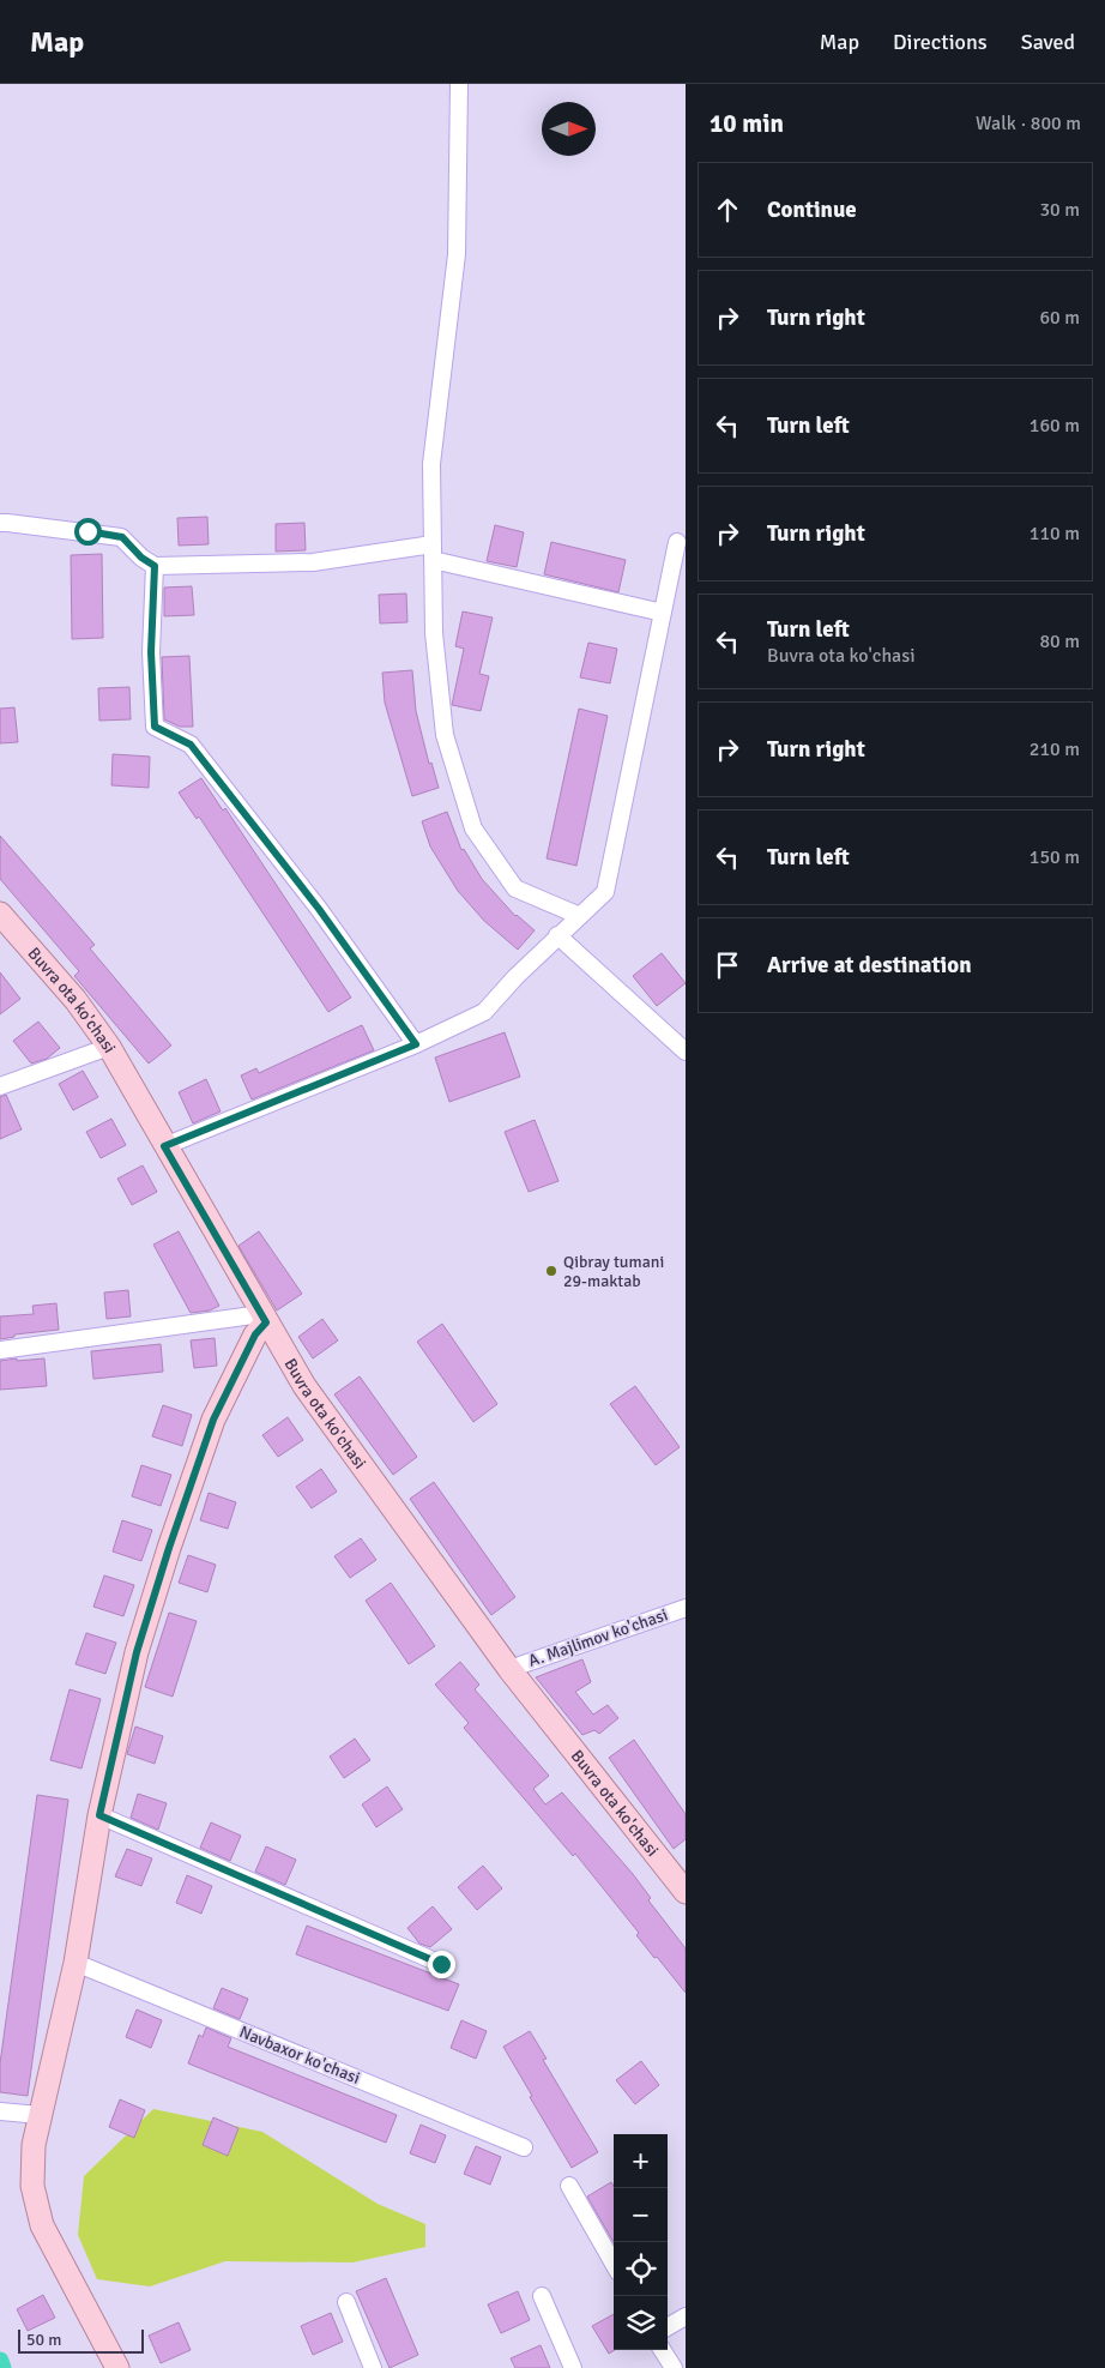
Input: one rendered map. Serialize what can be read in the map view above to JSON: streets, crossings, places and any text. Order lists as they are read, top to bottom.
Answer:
{
  "streets": {
    "main road": ["Buvra ota ko'chasi"],
    "street": ["A. Majlimov ko'chasi", "Navbaxor ko'chasi"]
  },
  "crossings": [
    ["Buvra ota ko'chasi", "A. Majlimov ko'chasi"]
  ],
  "places": ["Qibray tumani 29-maktab"],
  "scale_bar": "50 m",
  "north": "right",
  "page": {
    "header": "Map",
    "nav": ["Map", "Directions", "Saved"],
    "heading": ["10 min", "Walk · 800 m"],
    "list": [
      ["Continue", "30 m"],
      ["Turn right", "60 m"],
      ["Turn left", "160 m"],
      ["Turn right", "110 m"],
      ["Turn left", "Buvra ota ko'chasi", "80 m"],
      ["Turn right", "210 m"],
      ["Turn left", "150 m"],
      "Arrive at destination"
    ],
    "map_buttons": ["+", "−"],
    "scale": "50 m"
  }
}
